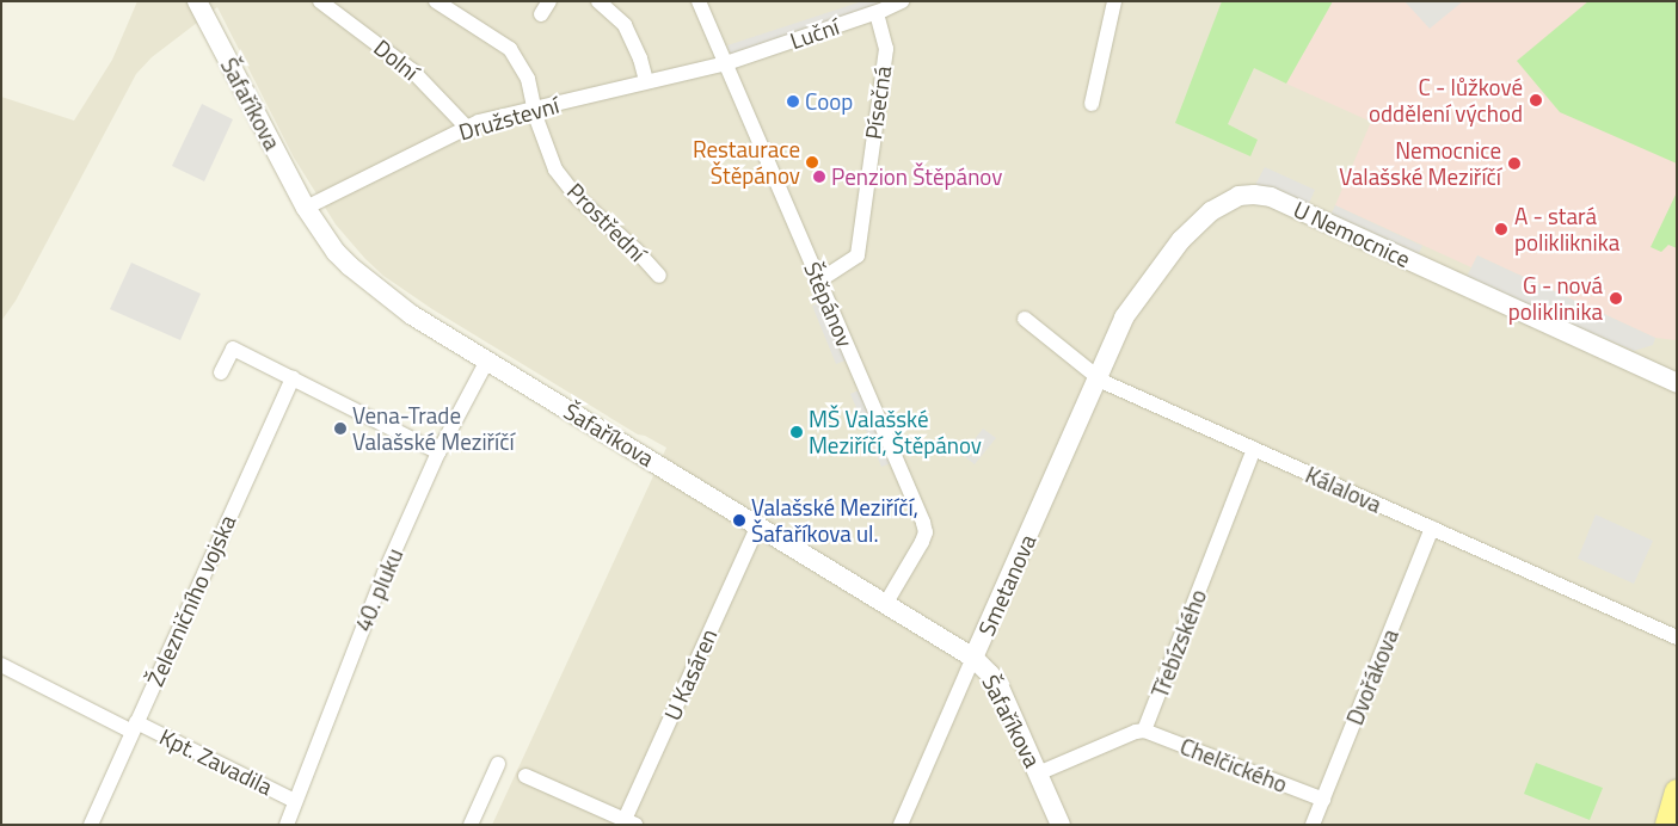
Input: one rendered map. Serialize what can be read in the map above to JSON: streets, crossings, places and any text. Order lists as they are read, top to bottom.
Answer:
{
  "streets": {
    "street": [
      "Luční",
      "Dolní",
      "Písečná",
      "Šafaříkova",
      "Družstevní",
      "Prostřední",
      "U Nemocnice",
      "Štěpánov",
      "Kálalova",
      "Smetanova",
      "40. pluku",
      "Železničního vojska",
      "Třebízského",
      "U Kasáren",
      "Dvořákova",
      "Kpt. Zavadila",
      "Chelčického"
    ]
  },
  "crossings": [
    ["Luční", "Písečná"],
    ["Luční", "Družstevní"],
    ["Luční", "Štěpánov"],
    ["Dolní", "Družstevní"],
    ["Písečná", "Štěpánov"],
    ["Šafaříkova", "Družstevní"],
    ["Šafaříkova", "Štěpánov"],
    ["Šafaříkova", "Smetanova"],
    ["Šafaříkova", "40. pluku"],
    ["Šafaříkova", "U Kasáren"],
    ["Družstevní", "Prostřední"],
    ["Družstevní", "Štěpánov"],
    ["U Nemocnice", "Kálalova"],
    ["U Nemocnice", "Smetanova"],
    ["Kálalova", "Smetanova"],
    ["Kálalova", "Třebízského"],
    ["Kálalova", "Dvořákova"],
    ["40. pluku", "Kpt. Zavadila"],
    ["Železničního vojska", "Kpt. Zavadila"],
    ["Třebízského", "Chelčického"],
    ["Dvořákova", "Chelčického"]
  ],
  "places": [
    "C - lůžkové oddělení východ",
    "Coop",
    "Restaurace Štěpánov",
    "Nemocnice Valašské Meziříčí",
    "Penzion Štěpánov",
    "A - stará polikliknika",
    "G - nová poliklinika",
    "Vena-Trade Valašské Meziříčí",
    "MŠ Valašské Meziříčí, Štěpánov",
    "Valašské Meziříčí, Šafaříkova ul."
  ]
}
